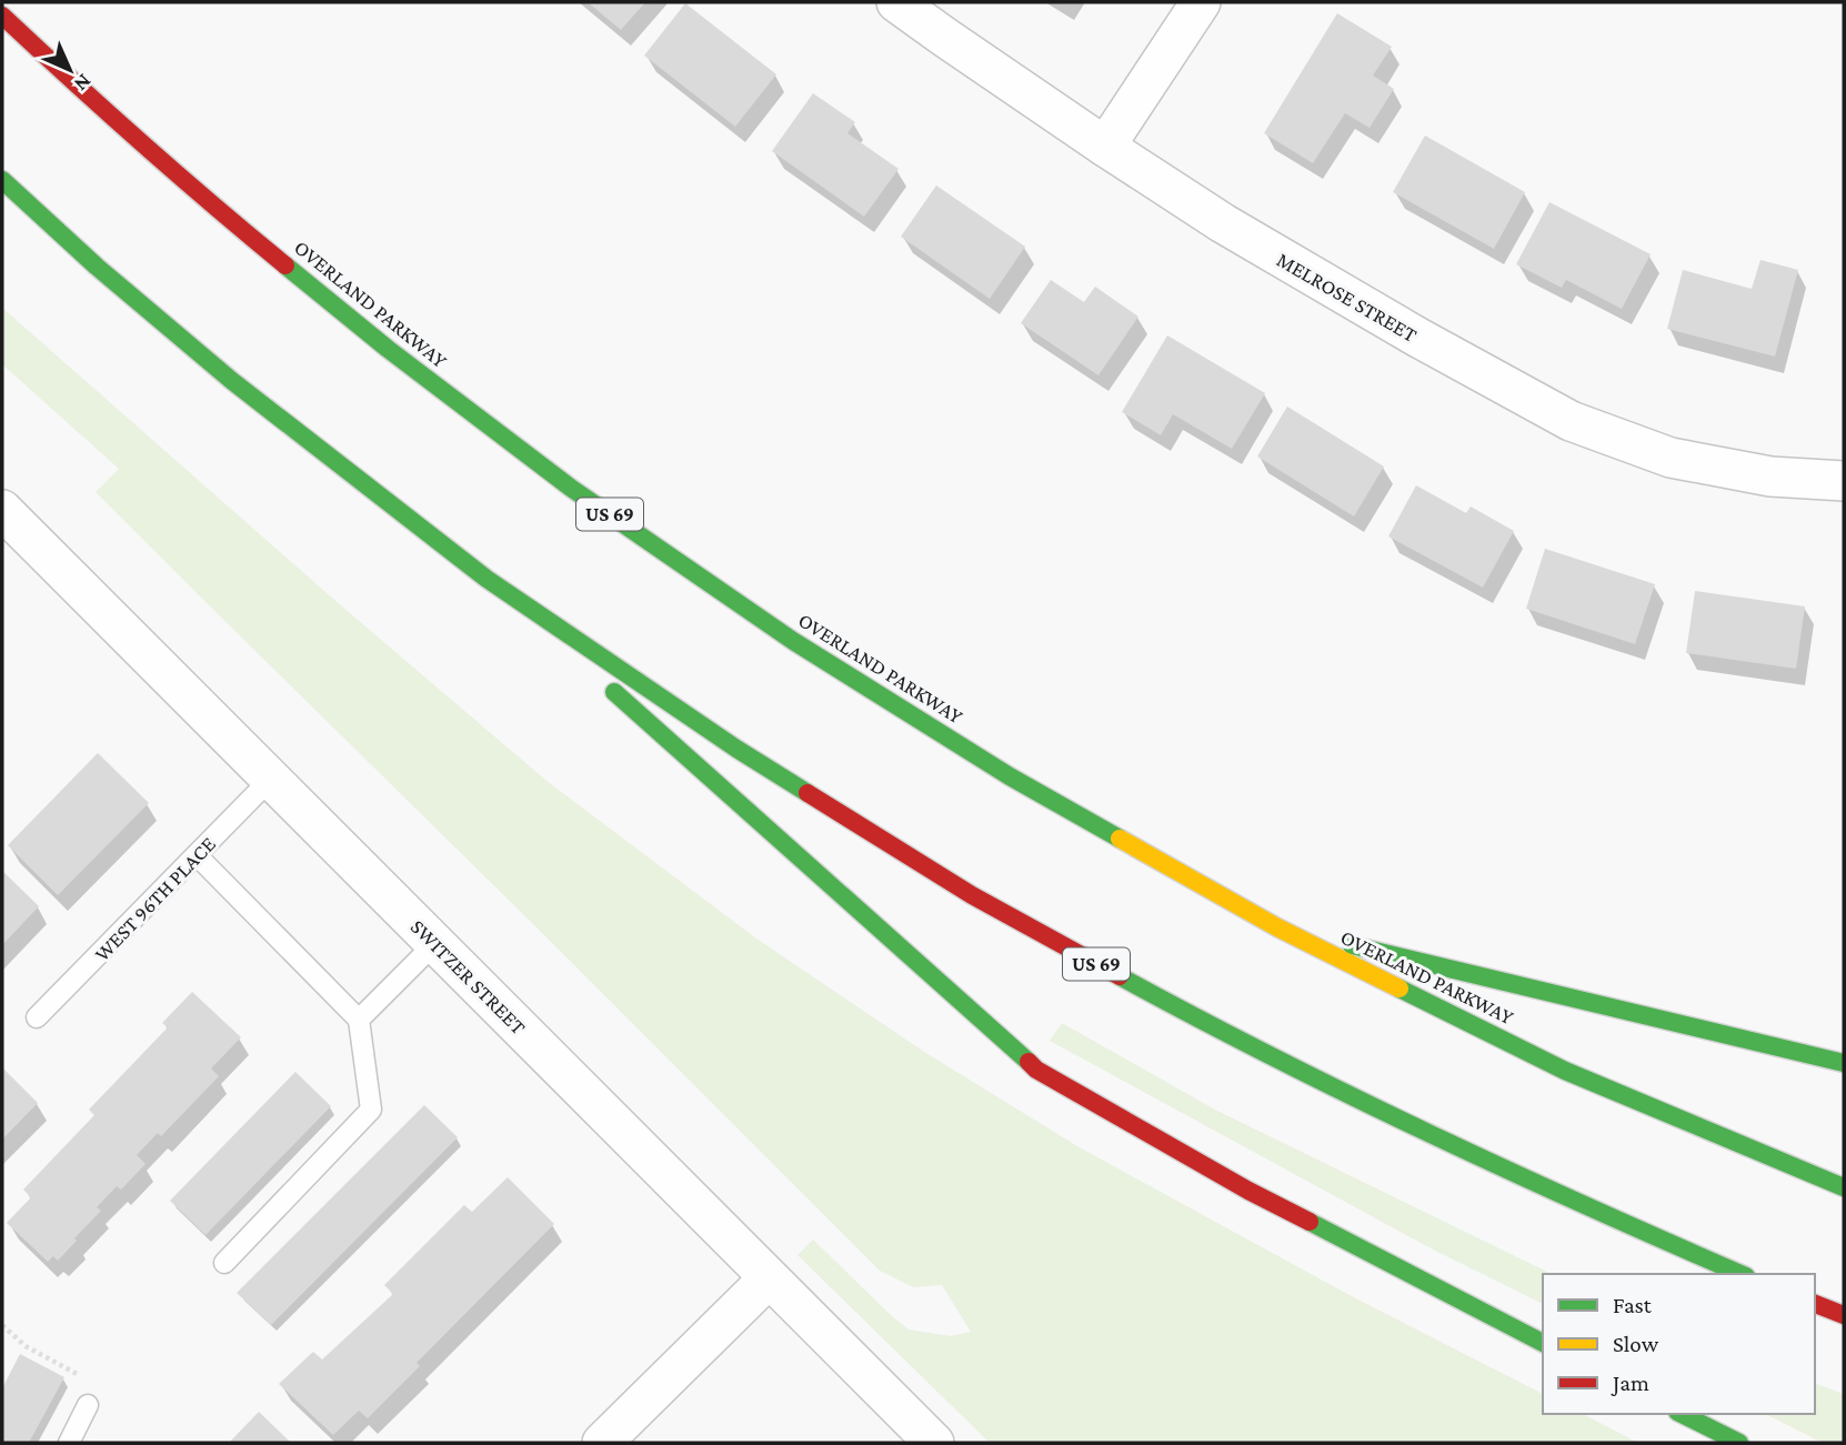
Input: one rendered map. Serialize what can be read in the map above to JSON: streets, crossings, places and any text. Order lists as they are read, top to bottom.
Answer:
{
  "streets": {
    "highway": ["OVERLAND PARKWAY", "US 69"],
    "street": ["MELROSE STREET", "SWITZER STREET"],
    "lane": ["WEST 96TH PLACE"]
  },
  "crossings": [
    ["WEST 96TH PLACE", "SWITZER STREET"]
  ],
  "legend": ["Fast", "Slow", "Jam"],
  "north": "bottom right"
}
